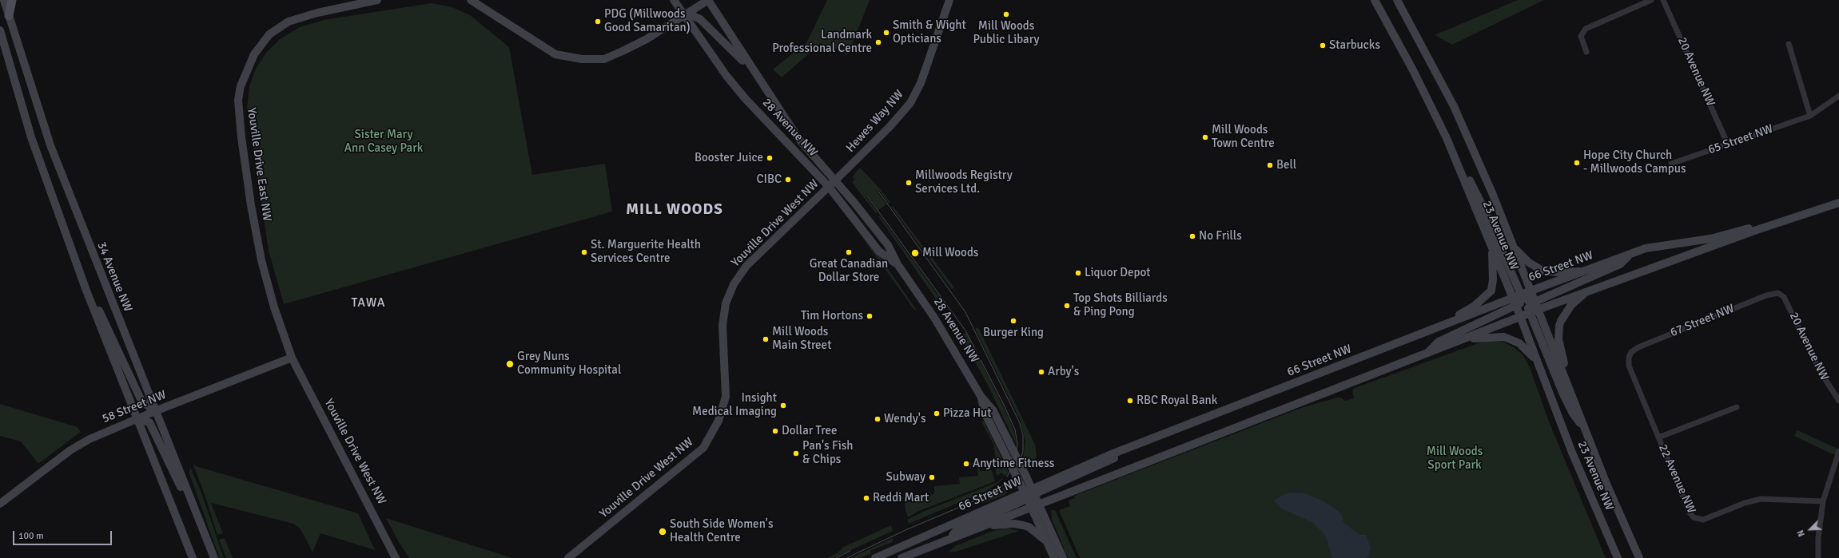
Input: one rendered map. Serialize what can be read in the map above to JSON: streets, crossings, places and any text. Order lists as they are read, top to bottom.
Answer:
{
  "streets": {
    "main road": [
      "Hewes Way NW",
      "28 Avenue NW",
      "Youville Drive East NW",
      "Youville Drive West NW",
      "23 Avenue NW",
      "66 Street NW",
      "34 Avenue NW",
      "58 Street NW"
    ],
    "street": [
      "20 Avenue NW",
      "65 Street NW",
      "67 Street NW",
      "22 Avenue NW"
    ]
  },
  "crossings": [
    ["20 Avenue NW", "65 Street NW"],
    ["20 Avenue NW", "67 Street NW"],
    ["Hewes Way NW", "28 Avenue NW"],
    ["Hewes Way NW", "Youville Drive West NW"],
    ["28 Avenue NW", "Youville Drive West NW"],
    ["28 Avenue NW", "66 Street NW"],
    ["Youville Drive East NW", "Youville Drive West NW"],
    ["Youville Drive East NW", "58 Street NW"],
    ["Youville Drive West NW", "58 Street NW"],
    ["23 Avenue NW", "66 Street NW"],
    ["34 Avenue NW", "58 Street NW"],
    ["67 Street NW", "22 Avenue NW"]
  ],
  "districts": ["MILL WOODS", "TAWA"],
  "parks": ["Sister Mary Ann Casey Park", "Mill Woods Sport Park"],
  "places": [
    "Mill Woods Public Libary",
    "PDG (Millwoods Good Samaritan)",
    "Smith & Wight Opticians",
    "Landmark Professional Centre",
    "Starbucks",
    "Mill Woods Town Centre",
    "Booster Juice",
    "Hope City Church - Millwoods Campus",
    "Bell",
    "CIBC",
    "Millwoods Registry Services Ltd.",
    "No Frills",
    "St. Marguerite Health Services Centre",
    "Great Canadian Dollar Store",
    "Mill Woods",
    "Liquor Depot",
    "Top Shots Billiards & Ping Pong",
    "Tim Hortons",
    "Burger King",
    "Mill Woods Main Street",
    "Grey Nuns Community Hospital",
    "Arby's",
    "RBC Royal Bank",
    "Insight Medical Imaging",
    "Pizza Hut",
    "Wendy's",
    "Dollar Tree",
    "Pan's Fish & Chips",
    "Anytime Fitness",
    "Subway",
    "Reddi Mart",
    "South Side Women's Health Centre"
  ],
  "scale_bar": "100 m",
  "north": "bottom left"
}
